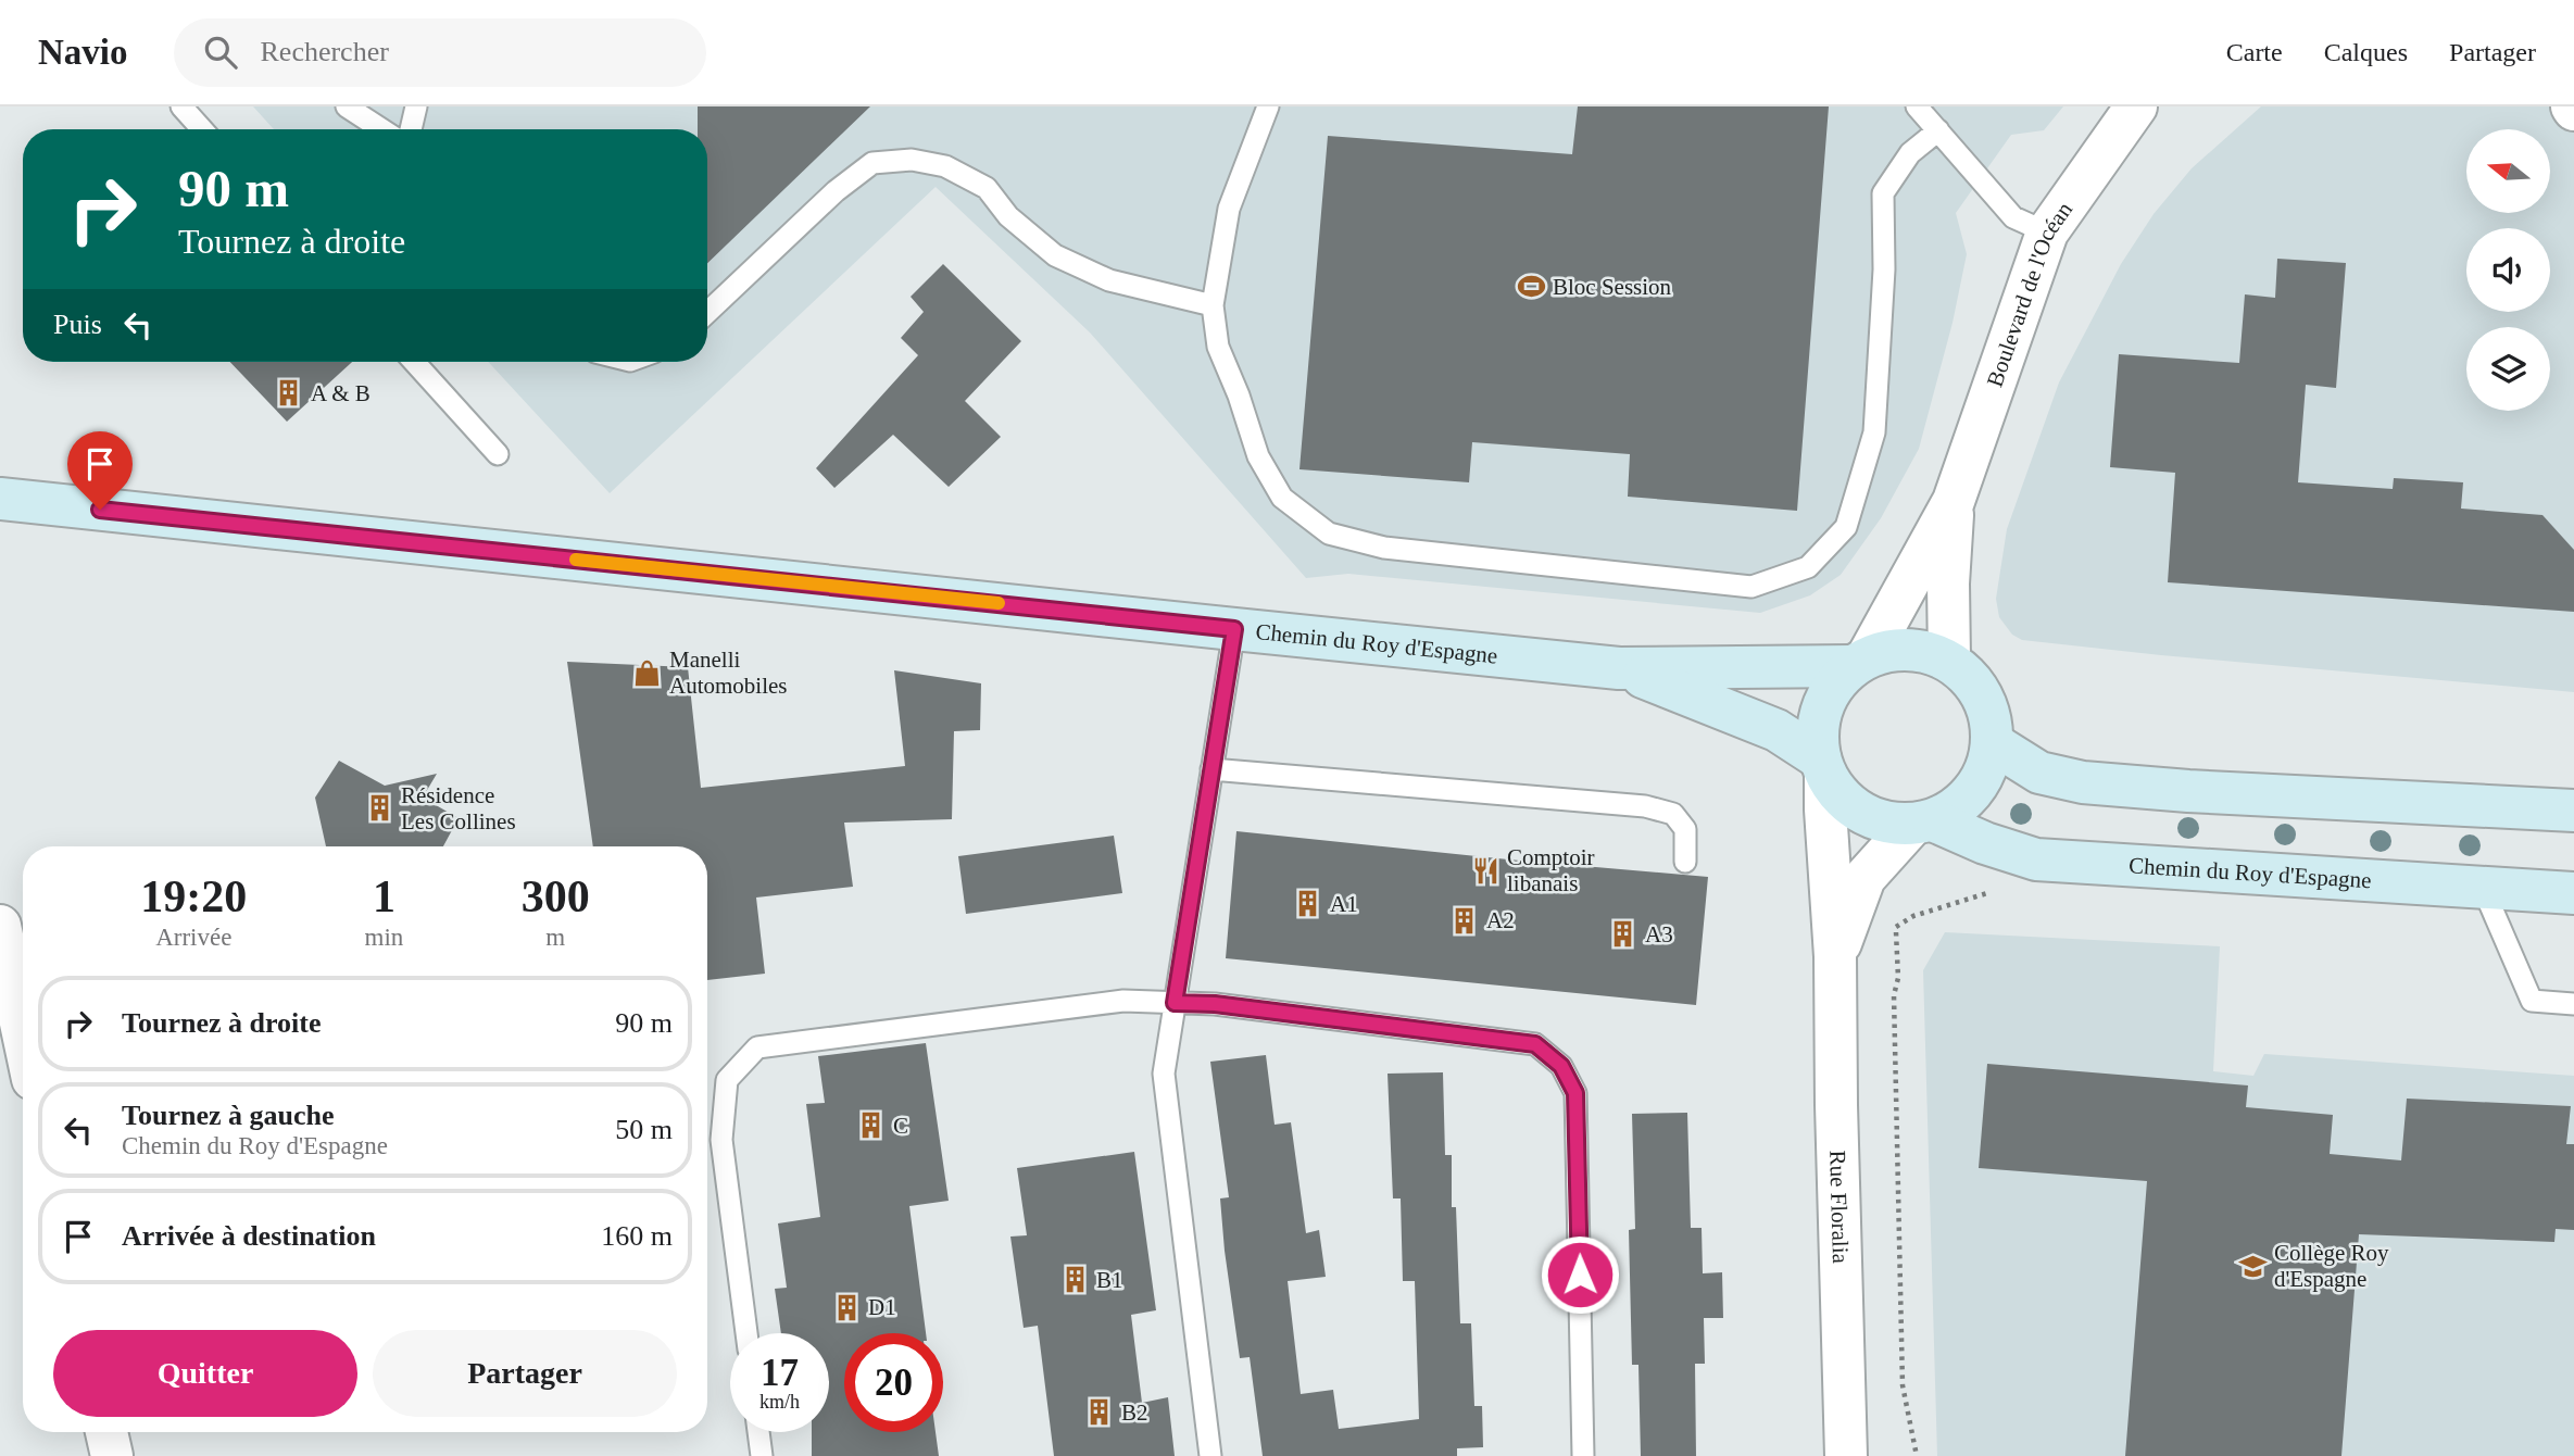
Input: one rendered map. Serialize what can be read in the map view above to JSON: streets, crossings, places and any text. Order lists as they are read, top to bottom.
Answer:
{
  "streets": {
    "street": ["Boulevard de l'Océan", "Chemin du Roy d'Espagne", "Rue Floralia"]
  },
  "crossings": [
    ["Boulevard de l'Océan", "Chemin du Roy d'Espagne"],
    ["Boulevard de l'Océan", "Rue Floralia"],
    ["Chemin du Roy d'Espagne", "Rue Floralia"]
  ],
  "places": {
    "sports": ["Bloc Session"],
    "building": [
      "A & B",
      "Résidence Les Collines",
      "A1",
      "A2",
      "A3",
      "C",
      "B1",
      "D1",
      "B2"
    ],
    "shop": ["Manelli Automobiles"],
    "restaurant": ["Comptoir libanais"],
    "school or university": ["Collège Roy d'Espagne"]
  },
  "north": "left",
  "page": {
    "header": "Navio",
    "search": "Rechercher",
    "nav": ["Carte", "Calques", "Partager"],
    "turn": ["90 m", "Tournez à droite"],
    "then": "Puis",
    "eta": [
      "19:20",
      "Arrivée",
      "1",
      "min",
      "300",
      "m"
    ],
    "list": [
      {
        "name": "Tournez à droite",
        "value": "90 m"
      },
      {
        "name": "Tournez à gauche",
        "note": "Chemin du Roy d'Espagne",
        "value": "50 m"
      },
      {
        "name": "Arrivée à destination",
        "value": "160 m"
      }
    ],
    "buttons": ["Quitter", "Partager"],
    "speed": "17 km/h",
    "limit": "20"
  }
}
